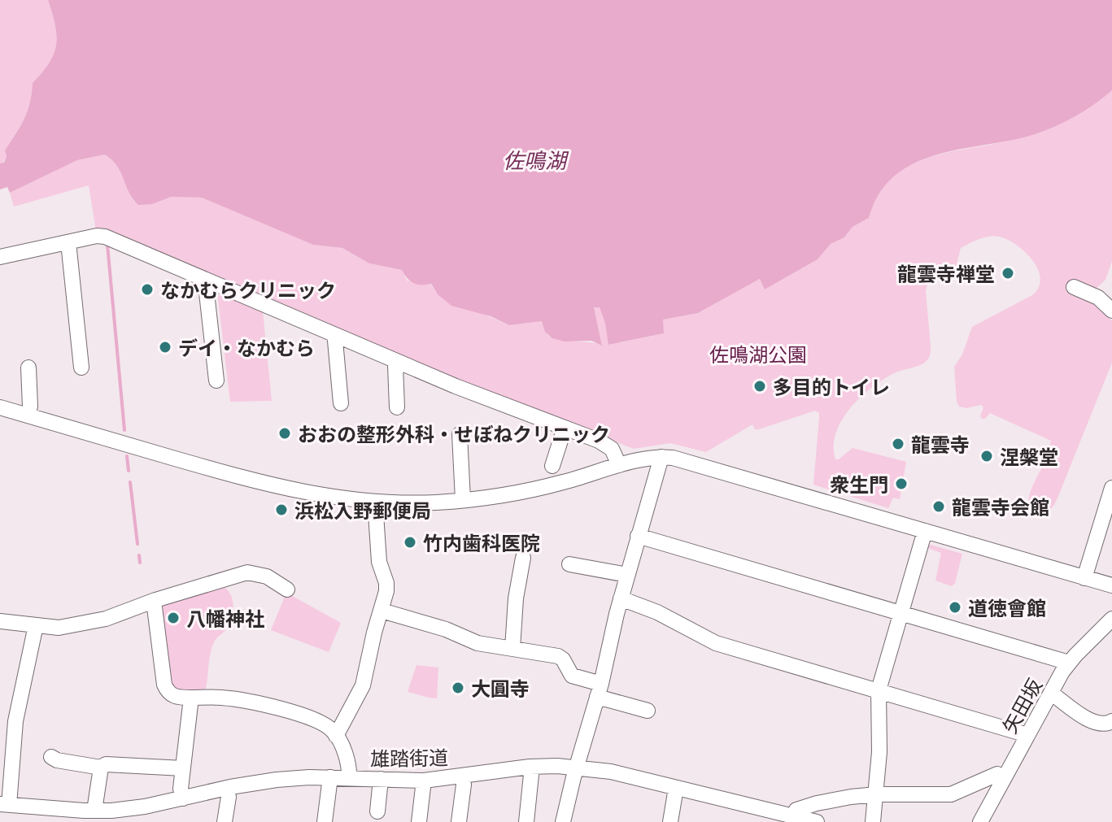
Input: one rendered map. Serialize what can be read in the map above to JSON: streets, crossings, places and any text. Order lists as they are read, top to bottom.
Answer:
{
  "streets": {
    "street": ["矢田坂", "雄踏街道"]
  },
  "water": ["佐鳴湖"],
  "parks": ["佐鳴湖公園"],
  "places": [
    "龍雲寺禅堂",
    "なかむらクリニック",
    "デイ・なかむら",
    "多目的トイレ",
    "おおの整形外科・せぼねクリニック",
    "龍雲寺",
    "涅槃堂",
    "衆生門",
    "龍雲寺会館",
    "浜松入野郵便局",
    "竹内歯科医院",
    "道徳會館",
    "八幡神社",
    "大圓寺"
  ]
}
